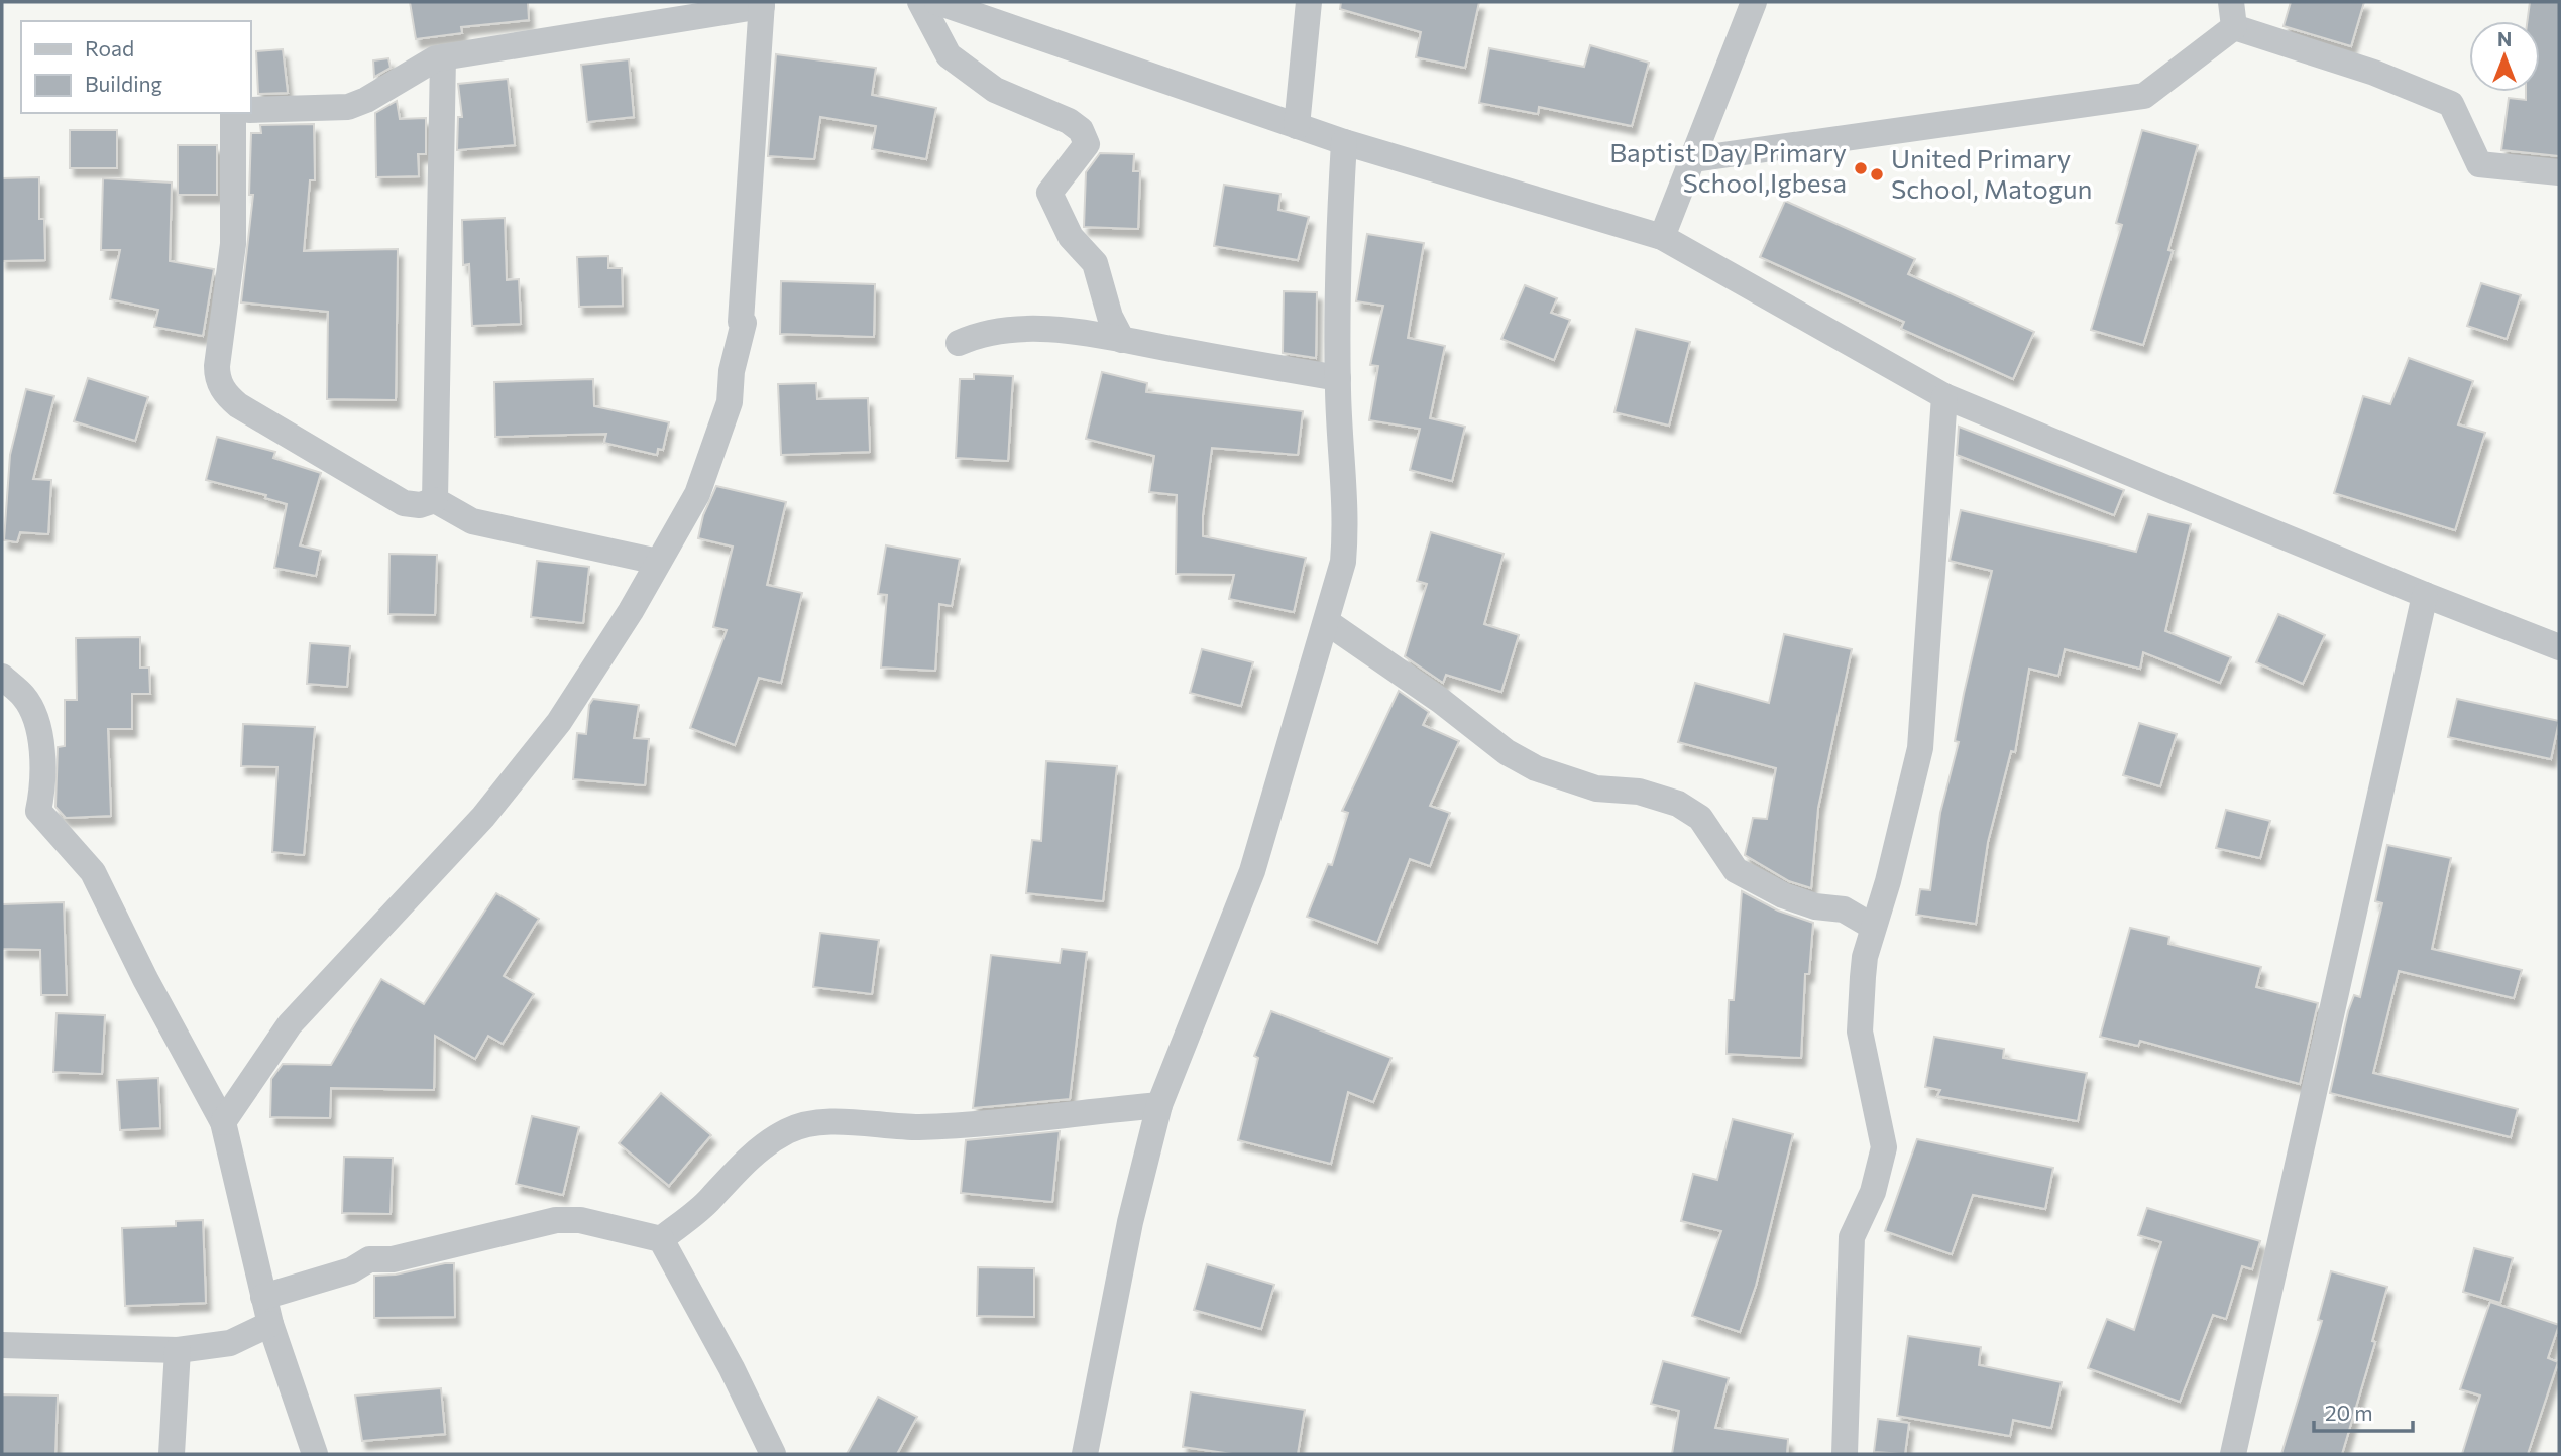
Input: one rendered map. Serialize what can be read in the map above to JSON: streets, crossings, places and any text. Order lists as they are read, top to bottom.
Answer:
{
  "places": ["Baptist Day Primary School,Igbesa", "United Primary School, Matogun"],
  "legend": ["Road", "Building"],
  "scale_bar": "20 m",
  "north": "top"
}
